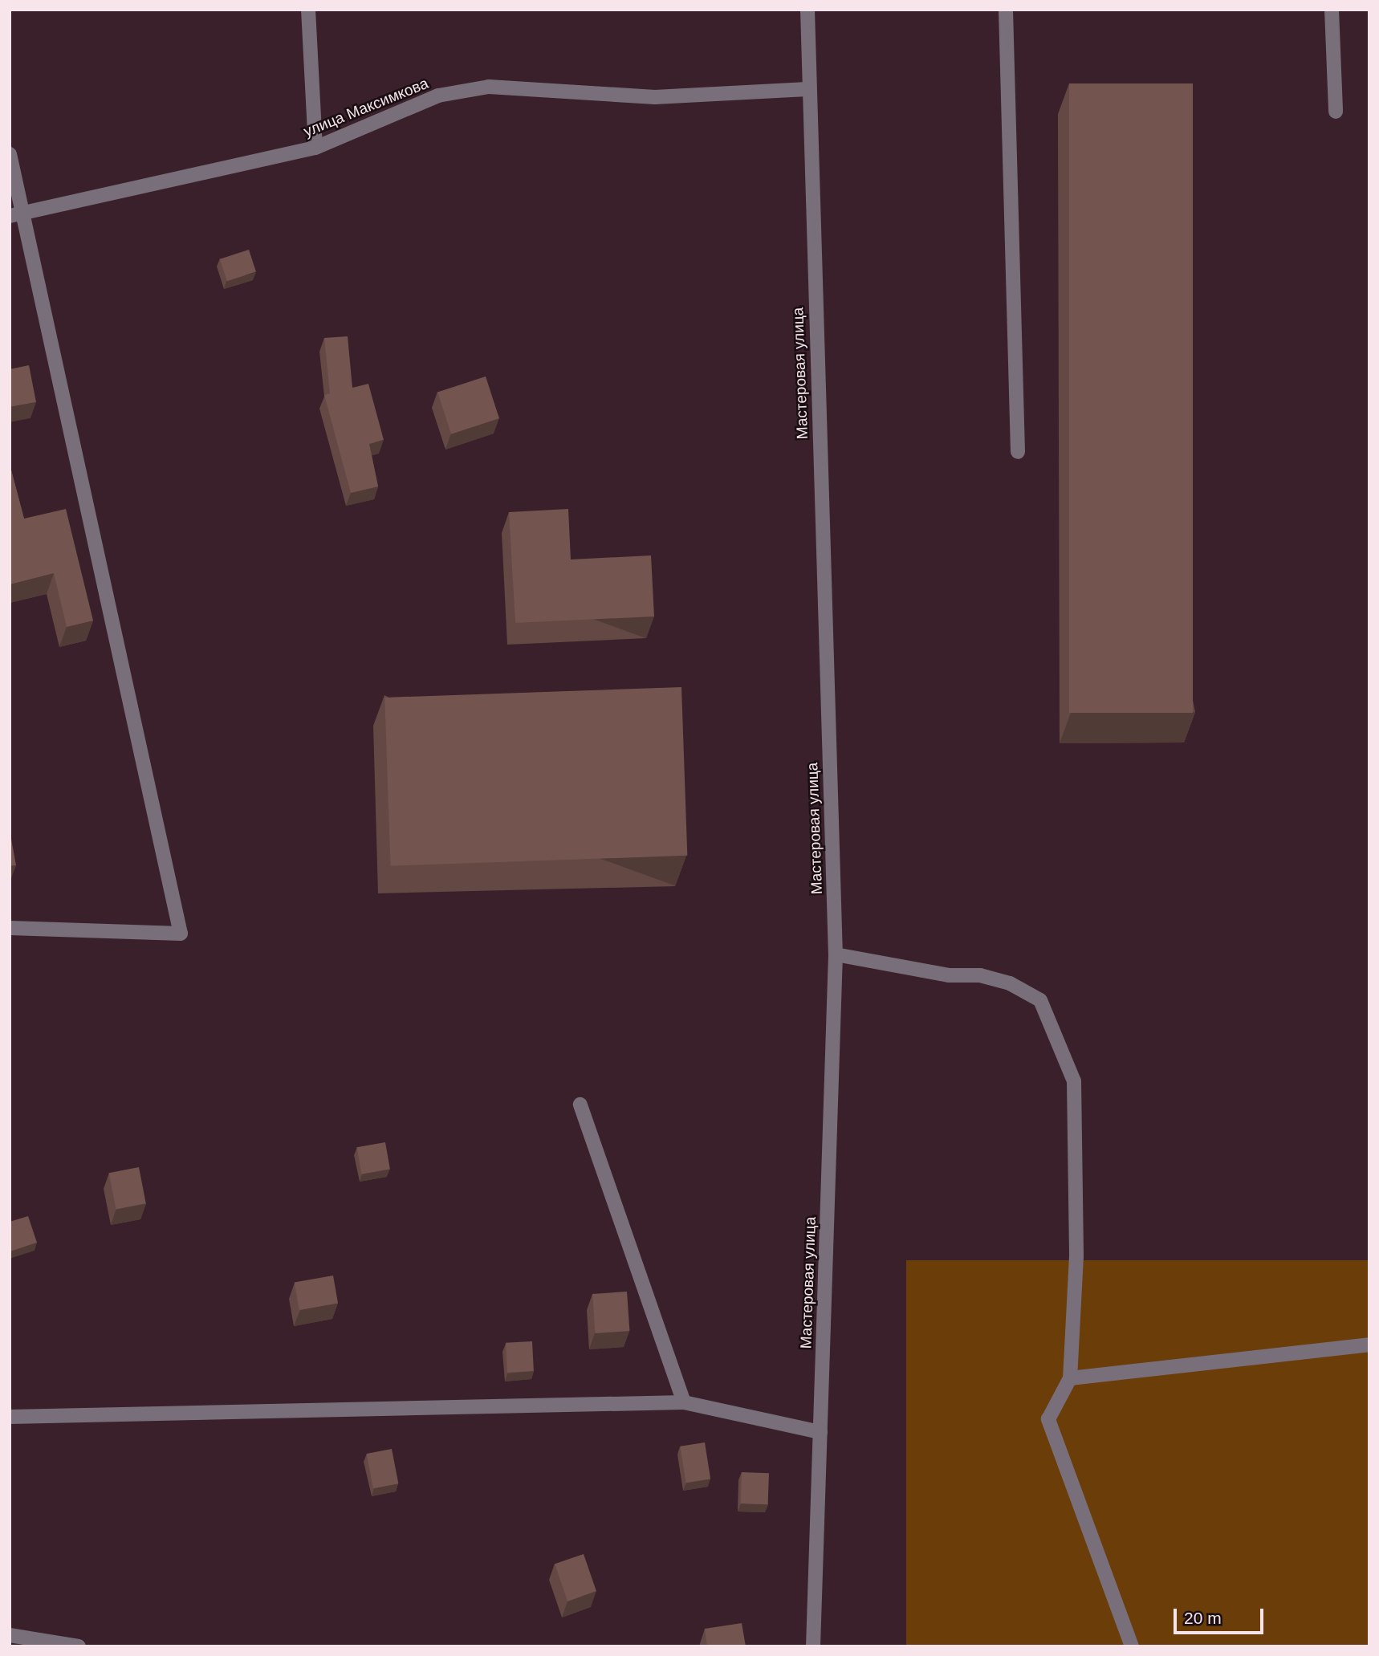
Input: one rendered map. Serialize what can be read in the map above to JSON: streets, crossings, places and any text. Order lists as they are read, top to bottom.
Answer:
{
  "streets": {
    "street": ["улица Максимкова", "Мастеровая улица"]
  },
  "crossings": [
    ["улица Максимкова", "Мастеровая улица"]
  ],
  "scale_bar": "20 m"
}
